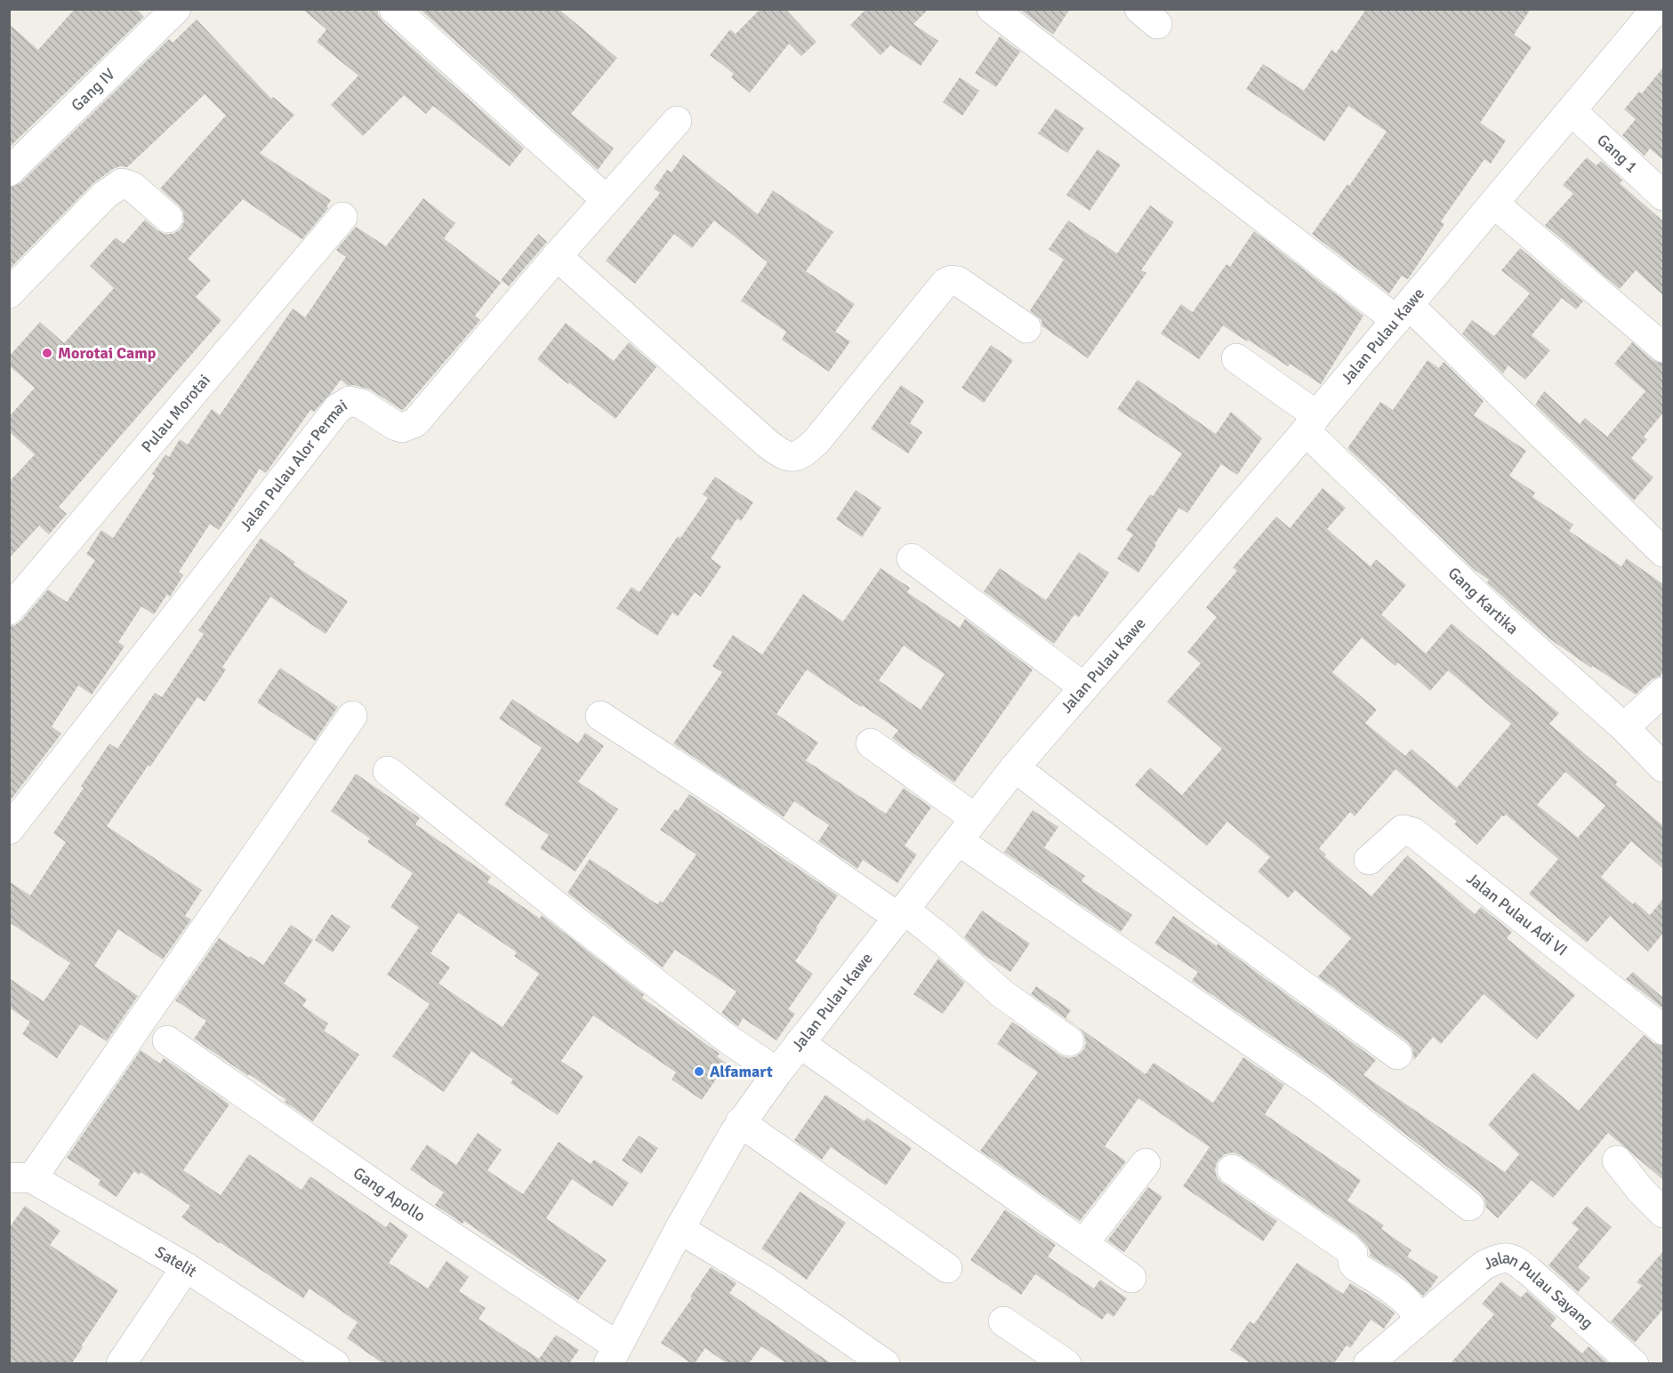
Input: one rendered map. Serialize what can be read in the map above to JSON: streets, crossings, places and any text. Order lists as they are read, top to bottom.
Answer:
{
  "streets": {
    "street": [
      "Gang IV",
      "Gang 1",
      "Jalan Pulau Kawe",
      "Pulau Morotai",
      "Jalan Pulau Alor Permai",
      "Gang Kartika",
      "Jalan Pulau Adi VI",
      "Gang Apollo",
      "Satelit",
      "Jalan Pulau Sayang"
    ]
  },
  "crossings": [
    ["Gang 1", "Jalan Pulau Kawe"],
    ["Jalan Pulau Kawe", "Gang Kartika"],
    ["Jalan Pulau Kawe", "Gang Apollo"]
  ],
  "places": ["Morotai Camp", "Alfamart"]
}
